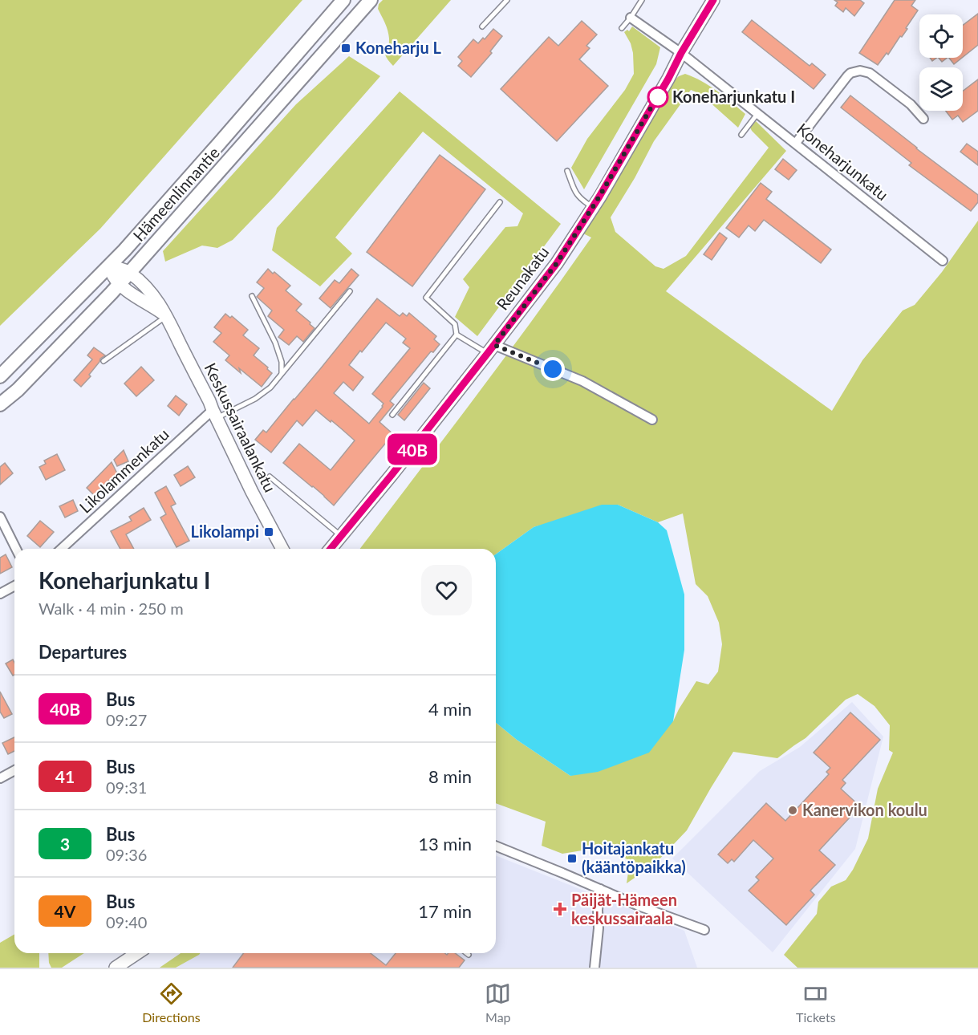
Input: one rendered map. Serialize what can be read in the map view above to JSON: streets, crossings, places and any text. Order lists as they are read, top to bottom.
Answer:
{
  "streets": {
    "main road": ["Hämeenlinnantie"],
    "street": [
      "Koneharjunkatu",
      "Reunakatu",
      "Keskussairaalankatu",
      "Likolammenkatu"
    ]
  },
  "crossings": [
    ["Koneharjunkatu", "Reunakatu"],
    ["Hämeenlinnantie", "Keskussairaalankatu"],
    ["Keskussairaalankatu", "Likolammenkatu"]
  ],
  "places": {
    "transit": ["Koneharju L", "Likolampi", "Hoitajankatu (kääntöpaikka)"],
    "other": ["Koneharjunkatu I", "Kanervikon koulu"],
    "health": ["Päijät-Hämeen keskussairaala"]
  },
  "lines": ["bus line 40B"],
  "page": {
    "on_map": "40B",
    "heading": [
      ["Koneharjunkatu I", "Walk · 4 min · 250 m"],
      "Departures"
    ],
    "list": [
      {
        "mark": "40B",
        "name": "Bus",
        "note": "09:27",
        "value": "4 min"
      },
      {
        "mark": "41",
        "name": "Bus",
        "note": "09:31",
        "value": "8 min"
      },
      {
        "mark": "3",
        "name": "Bus",
        "note": "09:36",
        "value": "13 min"
      },
      {
        "mark": "4V",
        "name": "Bus",
        "note": "09:40",
        "value": "17 min"
      }
    ],
    "tabs": ["Directions", "Map", "Tickets"]
  }
}
